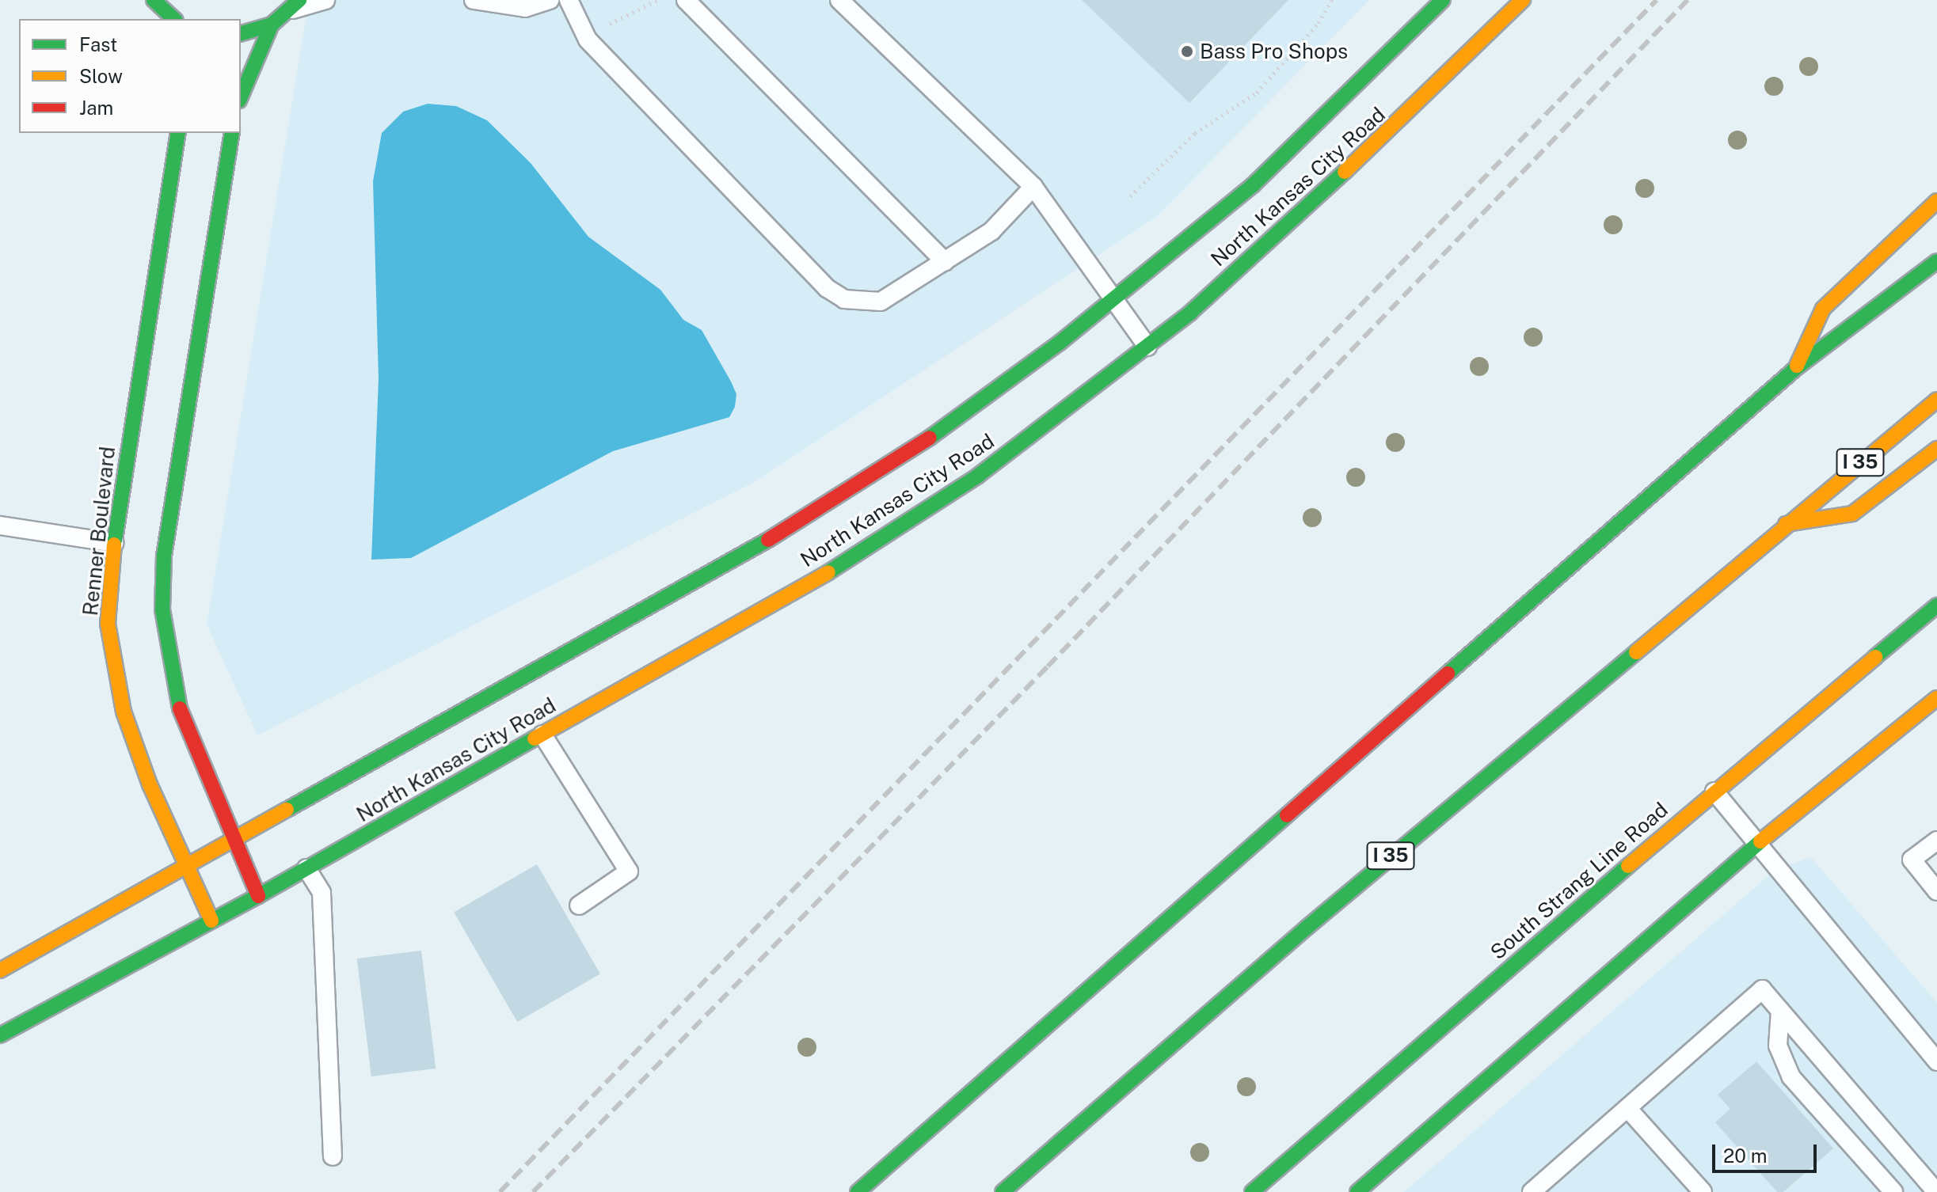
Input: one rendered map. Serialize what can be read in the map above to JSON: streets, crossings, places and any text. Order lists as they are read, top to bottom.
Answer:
{
  "streets": {
    "main road": [
      "North Kansas City Road",
      "I 35",
      "Renner Boulevard",
      "South Strang Line Road"
    ]
  },
  "crossings": [
    ["North Kansas City Road", "Renner Boulevard"]
  ],
  "places": ["Bass Pro Shops"],
  "legend": ["Fast", "Slow", "Jam"],
  "scale_bar": "20 m"
}
